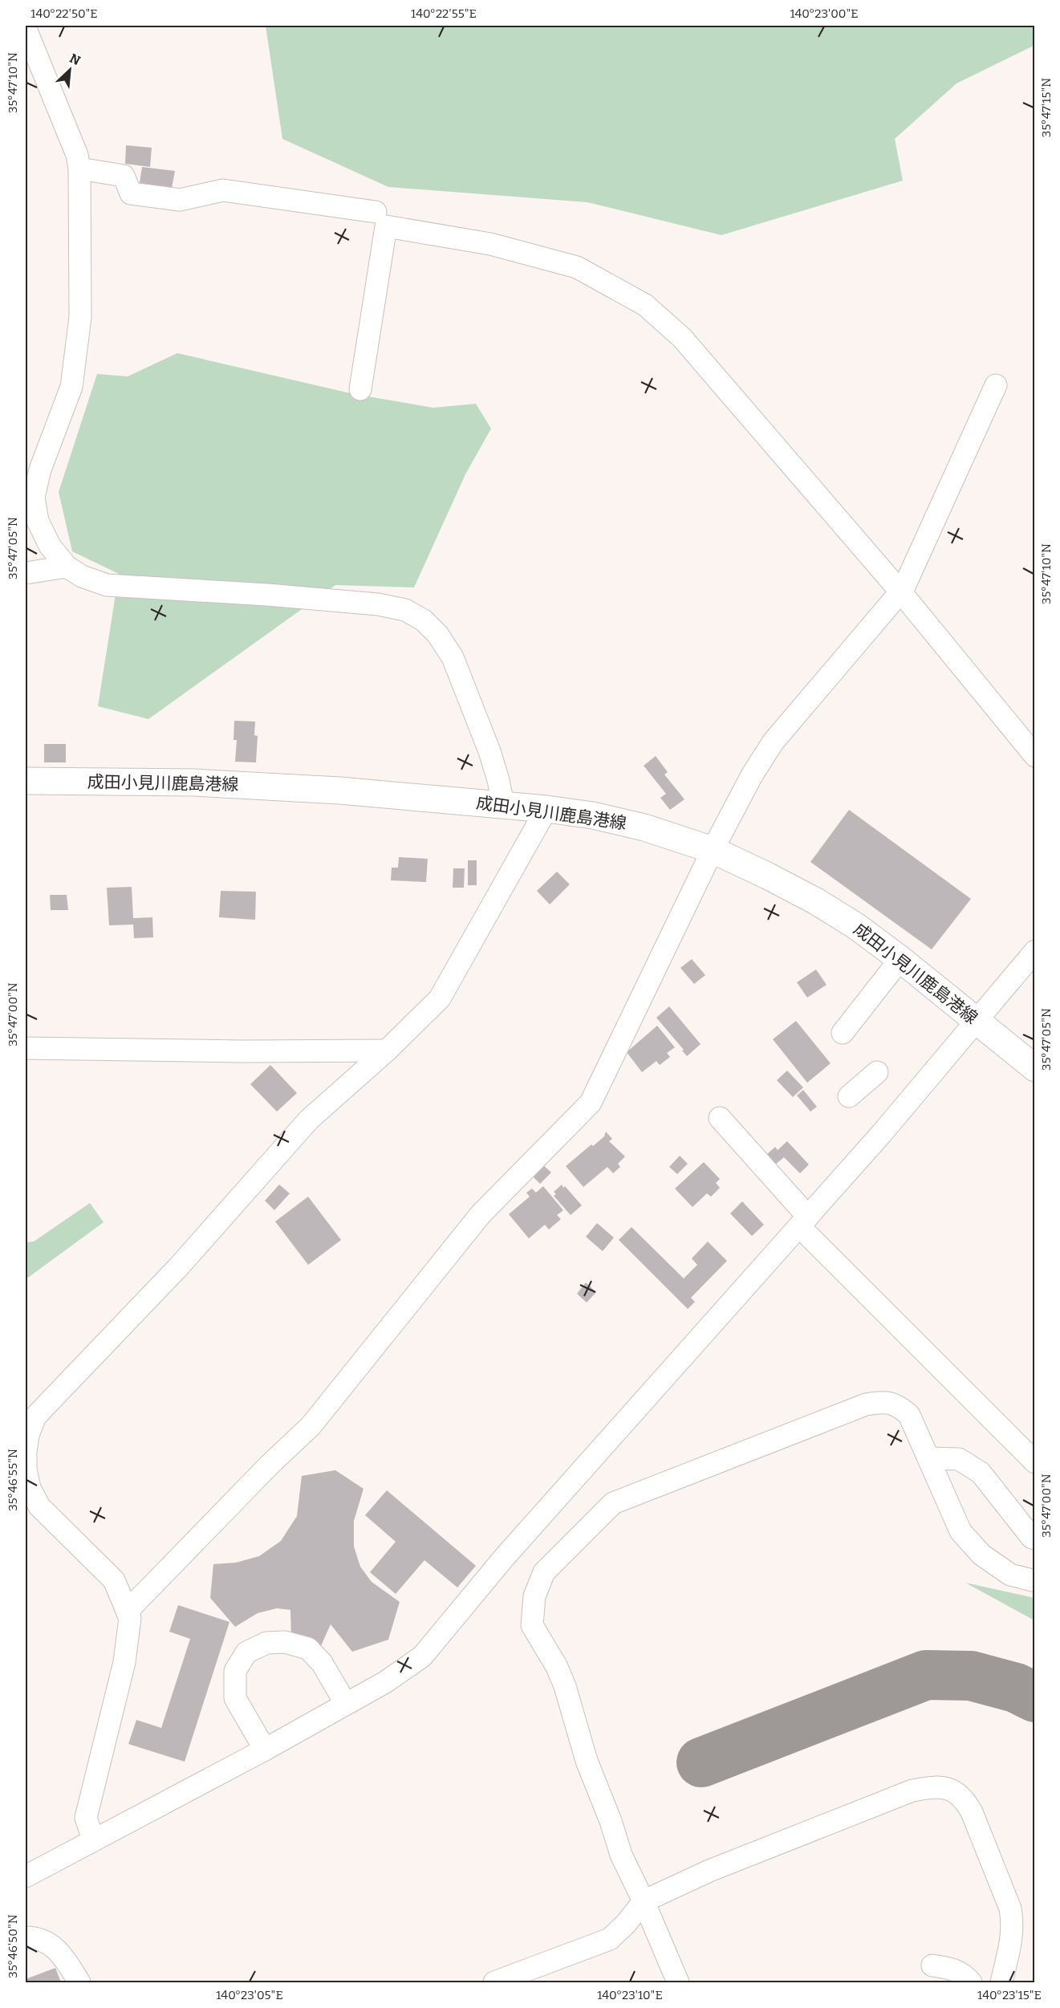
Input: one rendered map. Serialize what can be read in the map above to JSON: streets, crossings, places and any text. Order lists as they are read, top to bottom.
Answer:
{
  "streets": {
    "main road": ["成田小見川鹿島港線"]
  },
  "north": "top right",
  "coordinates": [
    "140°22'50\"E",
    "140°22'55\"E",
    "140°23'00\"E",
    "35°47'10\"N",
    "35°47'15\"N",
    "35°47'05\"N",
    "35°47'00\"N",
    "35°46'55\"N",
    "35°46'50\"N",
    "140°23'05\"E",
    "140°23'10\"E",
    "140°23'15\"E"
  ]
}
